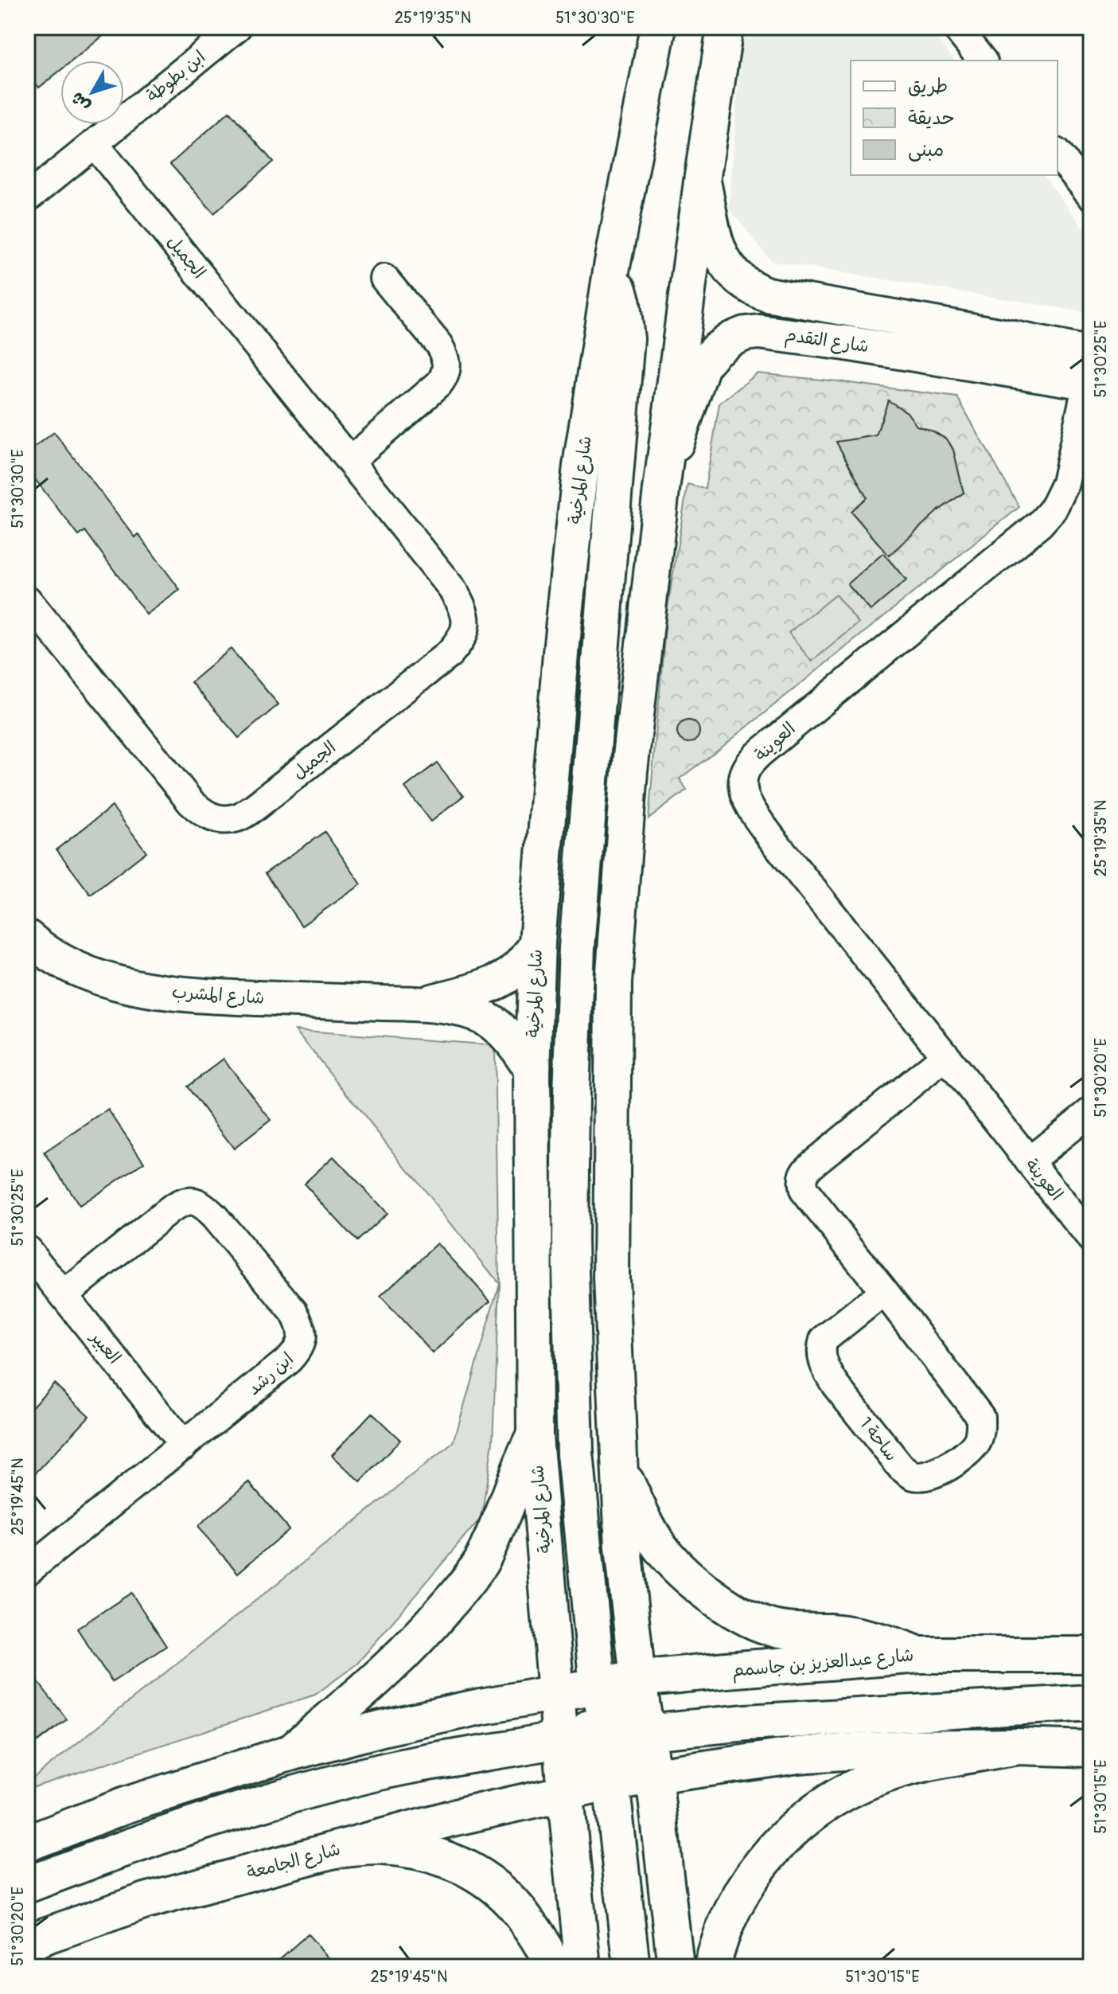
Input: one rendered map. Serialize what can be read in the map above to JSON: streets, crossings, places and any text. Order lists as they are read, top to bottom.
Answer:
{
  "streets": {
    "main road": ["شارع المرخية", "شارع عبدالعزيز بن جاسمم", "شارع الجامعة"],
    "street": [
      "ابن بطوطة",
      "الجميل",
      "شارع التقدم",
      "العوينة",
      "شارع المشرب",
      "العبير",
      "ابن رشد",
      "ساحة 1"
    ]
  },
  "crossings": [
    ["ابن بطوطة", "الجميل"],
    ["شارع التقدم", "شارع المرخية"],
    ["شارع التقدم", "العوينة"],
    ["شارع المرخية", "شارع المشرب"],
    ["شارع المرخية", "شارع عبدالعزيز بن جاسمم"],
    ["شارع المرخية", "شارع الجامعة"],
    ["العوينة", "ساحة 1"],
    ["العبير", "ابن رشد"]
  ],
  "legend": ["طريق", "حديقة", "مبنى"],
  "north": "bottom left",
  "coordinates": [
    "25°19'35\"N",
    "51°30'30\"E",
    "51°30'25\"E",
    "51°30'20\"E",
    "25°19'45\"N",
    "51°30'15\"E"
  ]
}
